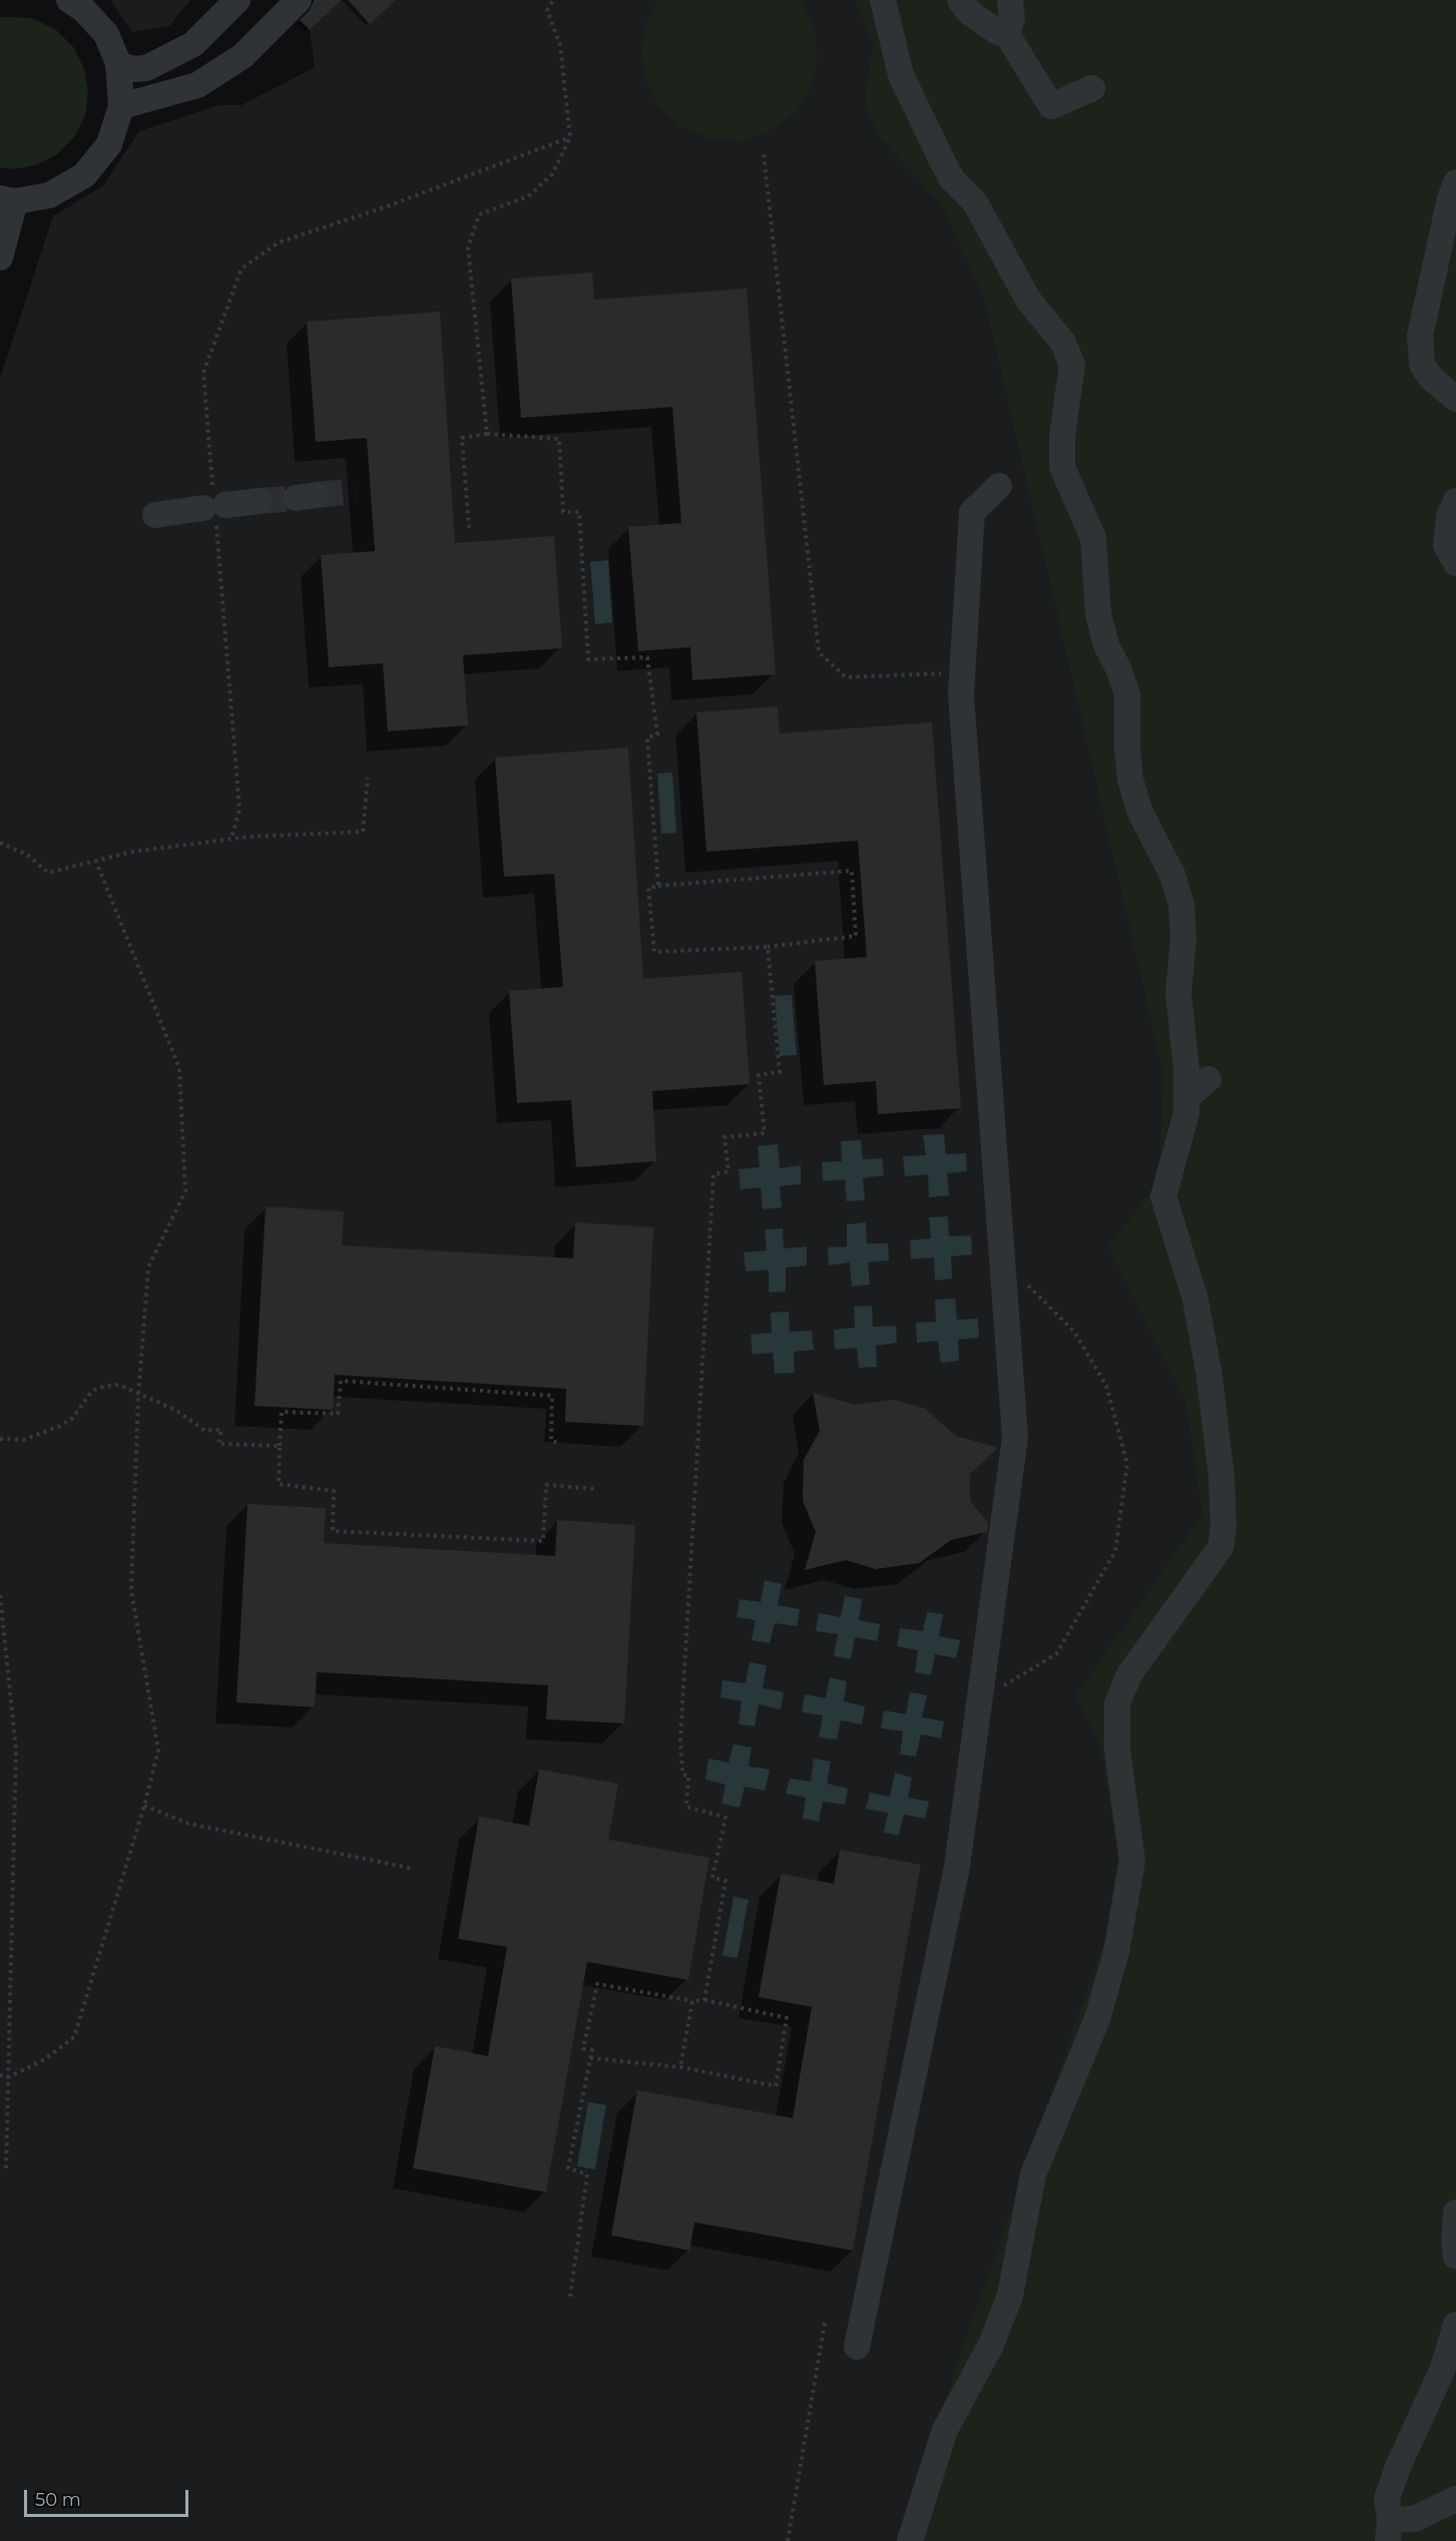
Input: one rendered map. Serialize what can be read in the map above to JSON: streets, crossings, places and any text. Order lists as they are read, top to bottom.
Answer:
{
  "scale_bar": "50 m"
}
